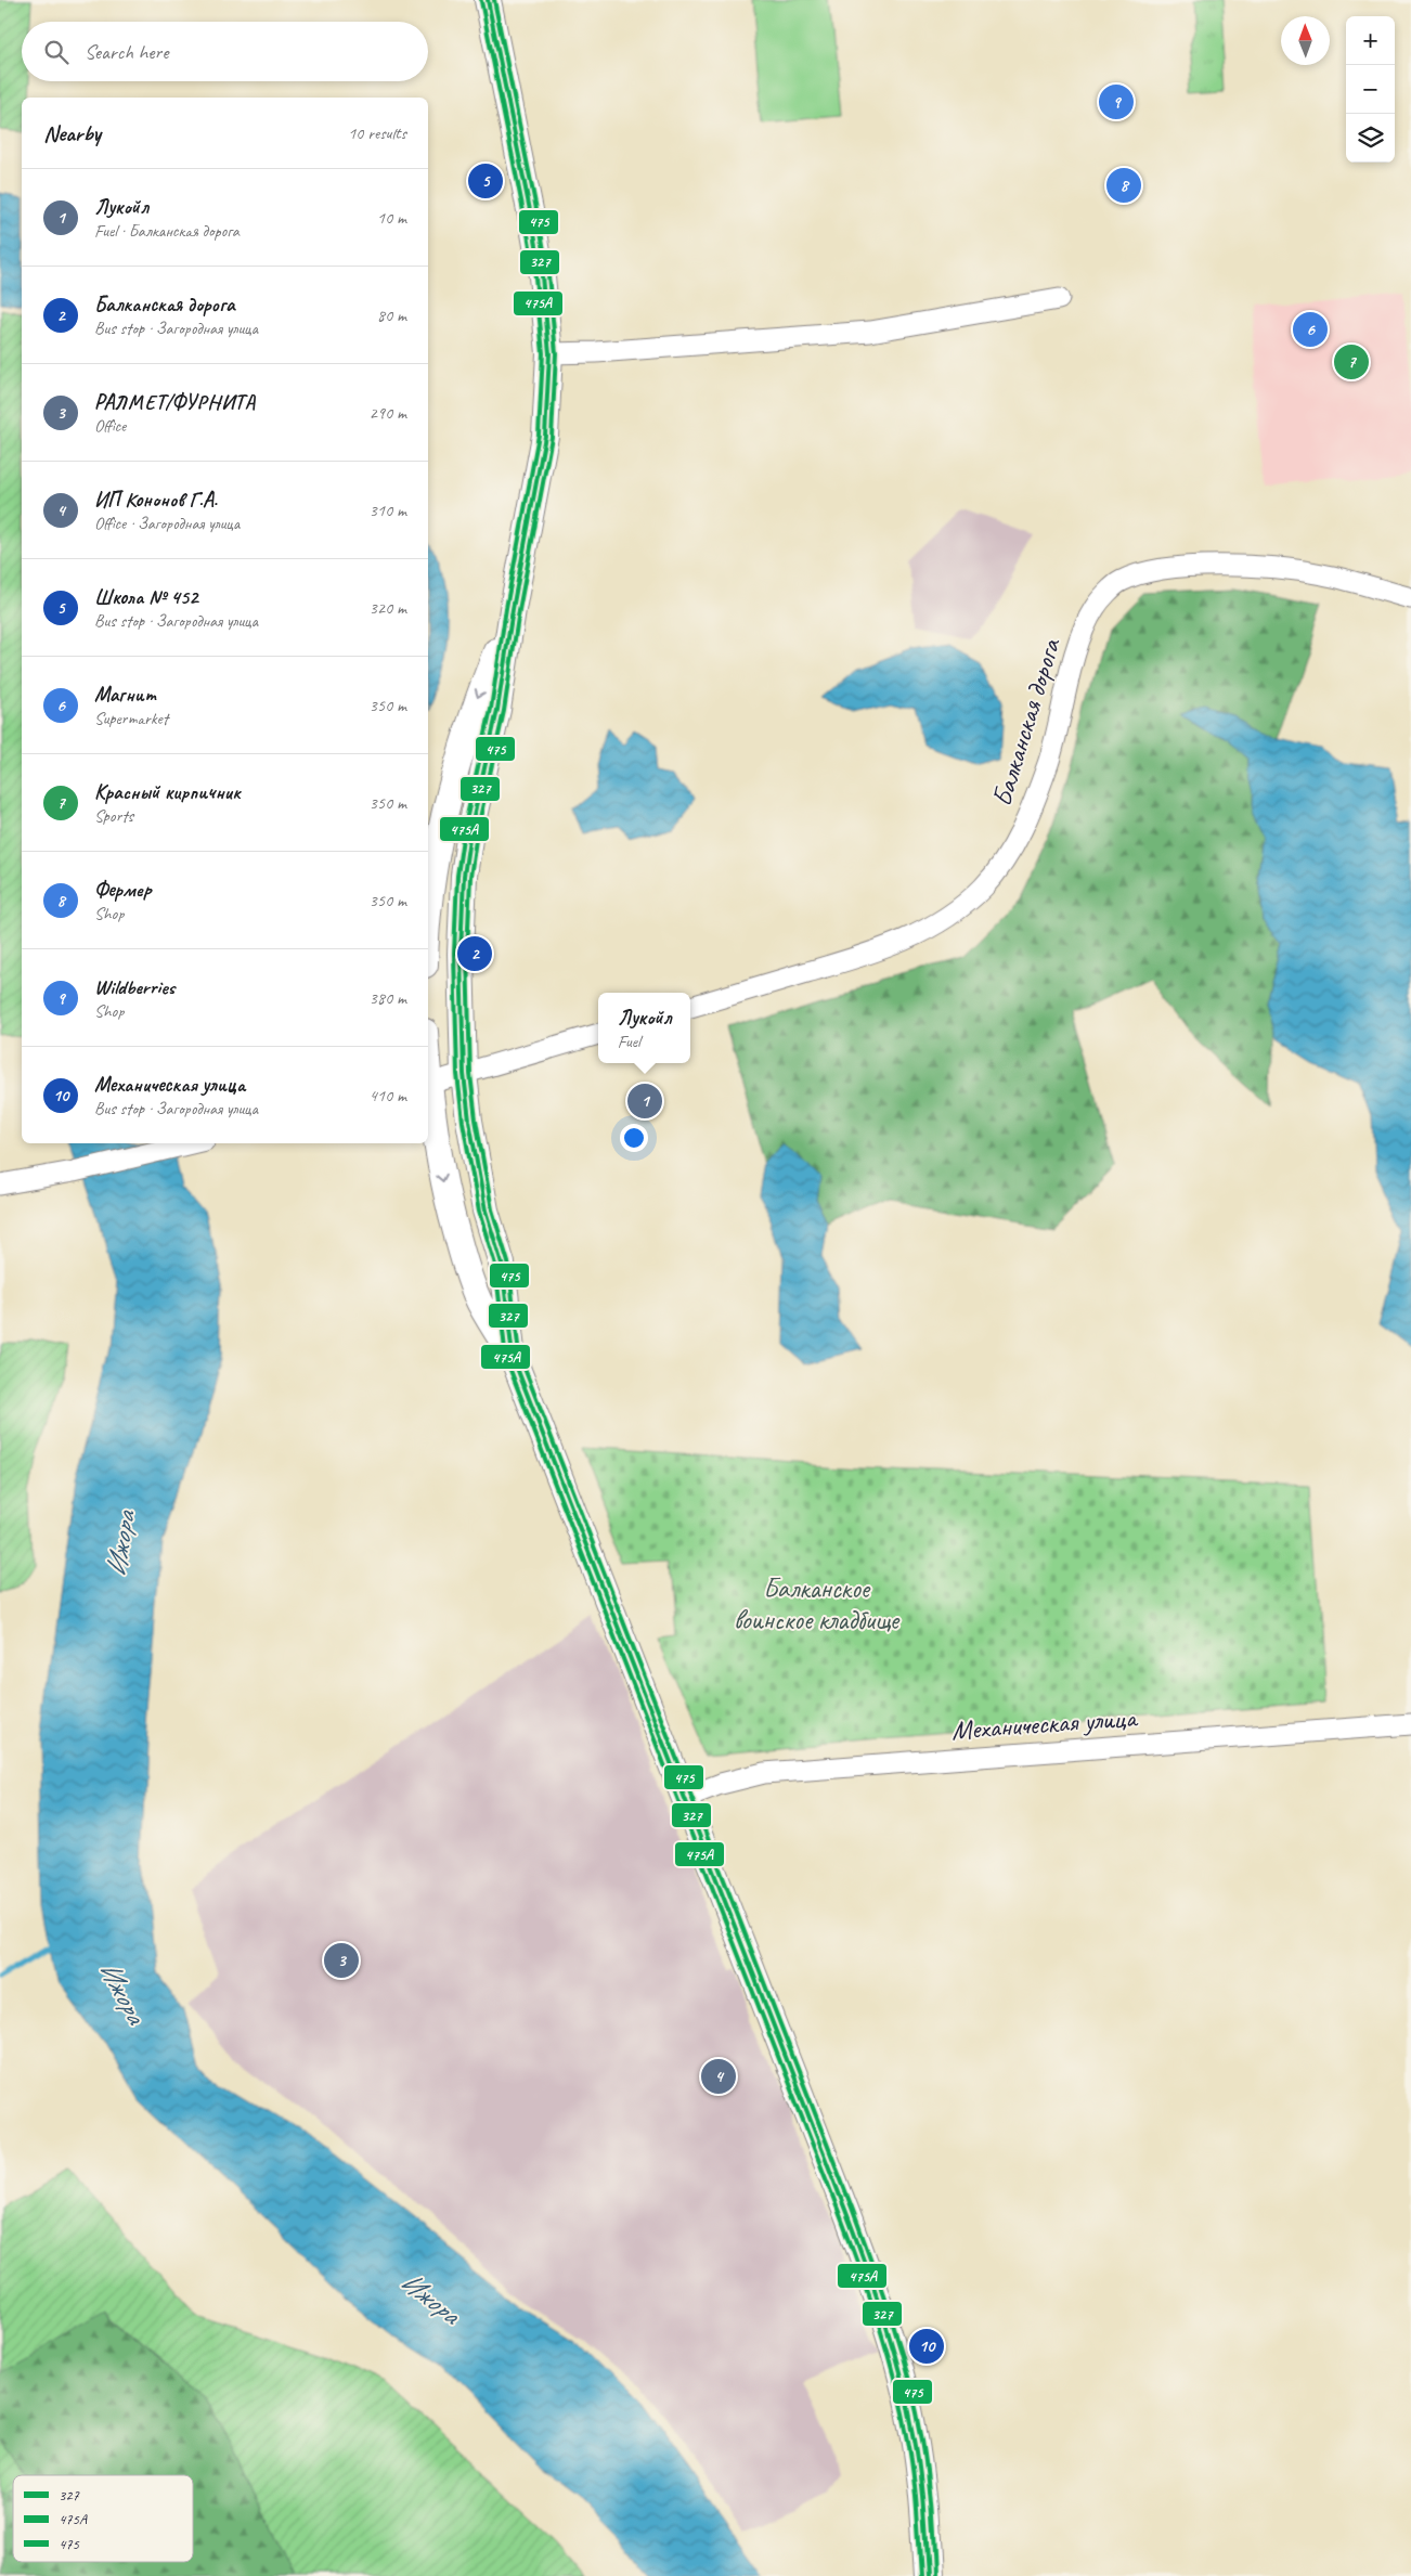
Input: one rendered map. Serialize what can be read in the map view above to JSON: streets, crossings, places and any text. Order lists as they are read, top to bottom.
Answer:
{
  "streets": {
    "street": ["Балканская дорога", "Механическая улица"]
  },
  "water": ["Ижора"],
  "parks": ["Балканское воинское кладбище"],
  "lines": ["transit line 327", "transit line 475", "transit line 475А"],
  "legend": ["327", "475А", "475"],
  "north": "top",
  "page": {
    "map_buttons": ["+", "−"],
    "search": "Search here",
    "pins": [
      "9",
      "5",
      "8",
      "6",
      "7",
      "2",
      "1",
      "3",
      "4",
      "10"
    ],
    "heading": ["Nearby", "10 results"],
    "list": [
      {
        "mark": "1",
        "name": "Лукойл",
        "note": "Fuel · Балканская дорога",
        "value": "10 m"
      },
      {
        "mark": "2",
        "name": "Балканская дорога",
        "note": "Bus stop · Загородная улица",
        "value": "80 m"
      },
      {
        "mark": "3",
        "name": "РАЛМЕТ/ФУРНИТА",
        "note": "Office",
        "value": "290 m"
      },
      {
        "mark": "4",
        "name": "ИП Кононов Г.А.",
        "note": "Office · Загородная улица",
        "value": "310 m"
      },
      {
        "mark": "5",
        "name": "Школа № 452",
        "note": "Bus stop · Загородная улица",
        "value": "320 m"
      },
      {
        "mark": "6",
        "name": "Магнит",
        "note": "Supermarket",
        "value": "350 m"
      },
      {
        "mark": "7",
        "name": "Красный кирпичник",
        "note": "Sports",
        "value": "350 m"
      },
      {
        "mark": "8",
        "name": "Фермер",
        "note": "Shop",
        "value": "350 m"
      },
      {
        "mark": "9",
        "name": "Wildberries",
        "note": "Shop",
        "value": "380 m"
      },
      {
        "mark": "10",
        "name": "Механическая улица",
        "note": "Bus stop · Загородная улица",
        "value": "410 m"
      }
    ],
    "popup": ["Лукойл", "Fuel"]
  }
}
